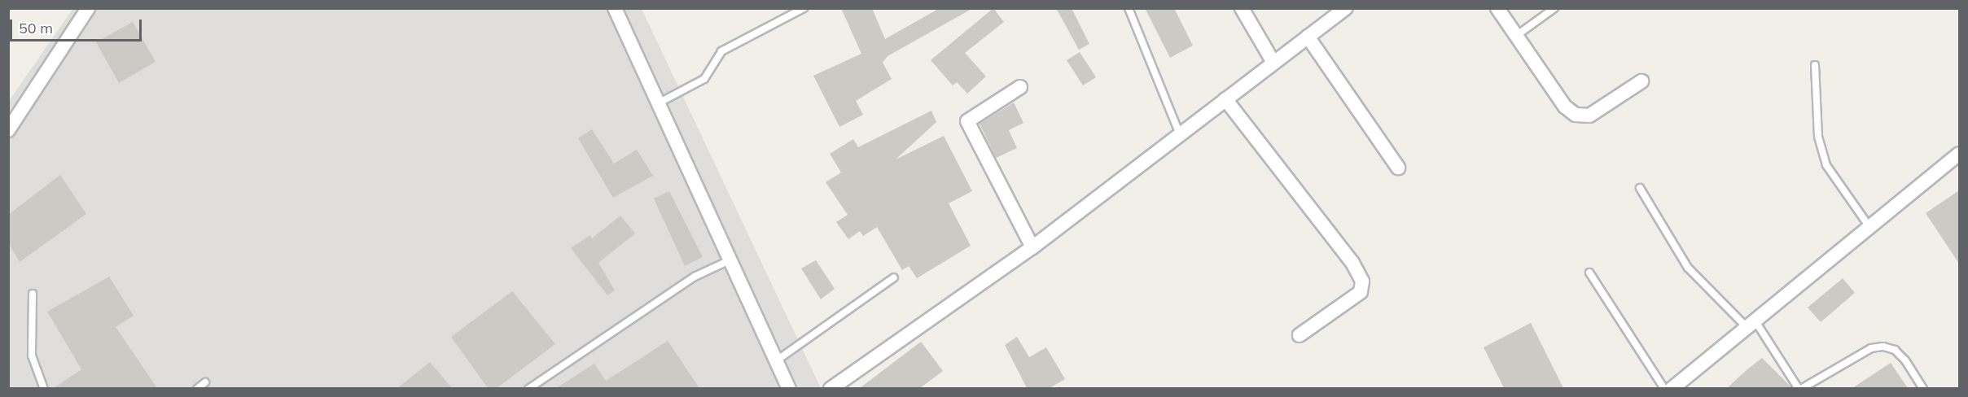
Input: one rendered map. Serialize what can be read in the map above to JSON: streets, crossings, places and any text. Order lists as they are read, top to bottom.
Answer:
{
  "scale_bar": "50 m"
}
